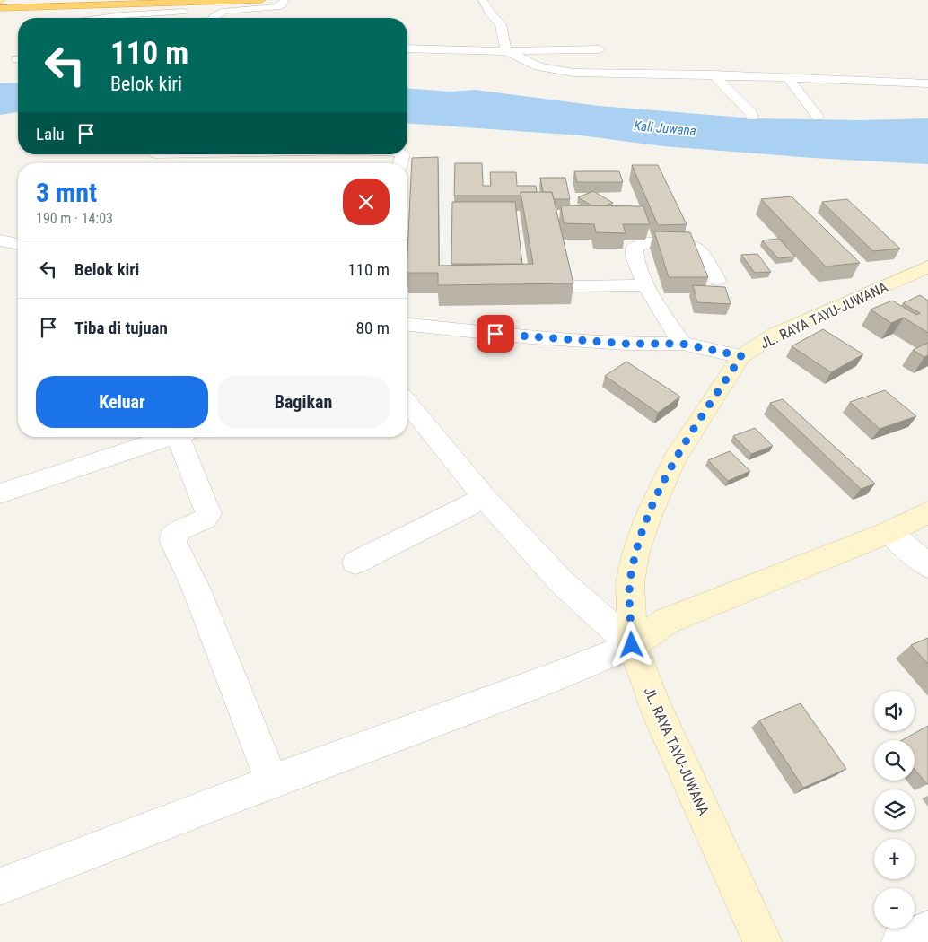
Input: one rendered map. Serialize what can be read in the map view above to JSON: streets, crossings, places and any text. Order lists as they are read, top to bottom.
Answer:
{
  "streets": {
    "main road": ["JL. RAYA TAYU-JUWANA"]
  },
  "water": ["Kali Juwana"],
  "page": {
    "turn": ["110 m", "Belok kiri"],
    "then": "Lalu",
    "heading": ["3 mnt", "190 m · 14:03"],
    "list": [
      {
        "name": "Belok kiri",
        "value": "110 m"
      },
      {
        "name": "Tiba di tujuan",
        "value": "80 m"
      }
    ],
    "buttons": ["Keluar", "Bagikan"],
    "map_buttons": ["+", "−"]
  }
}
